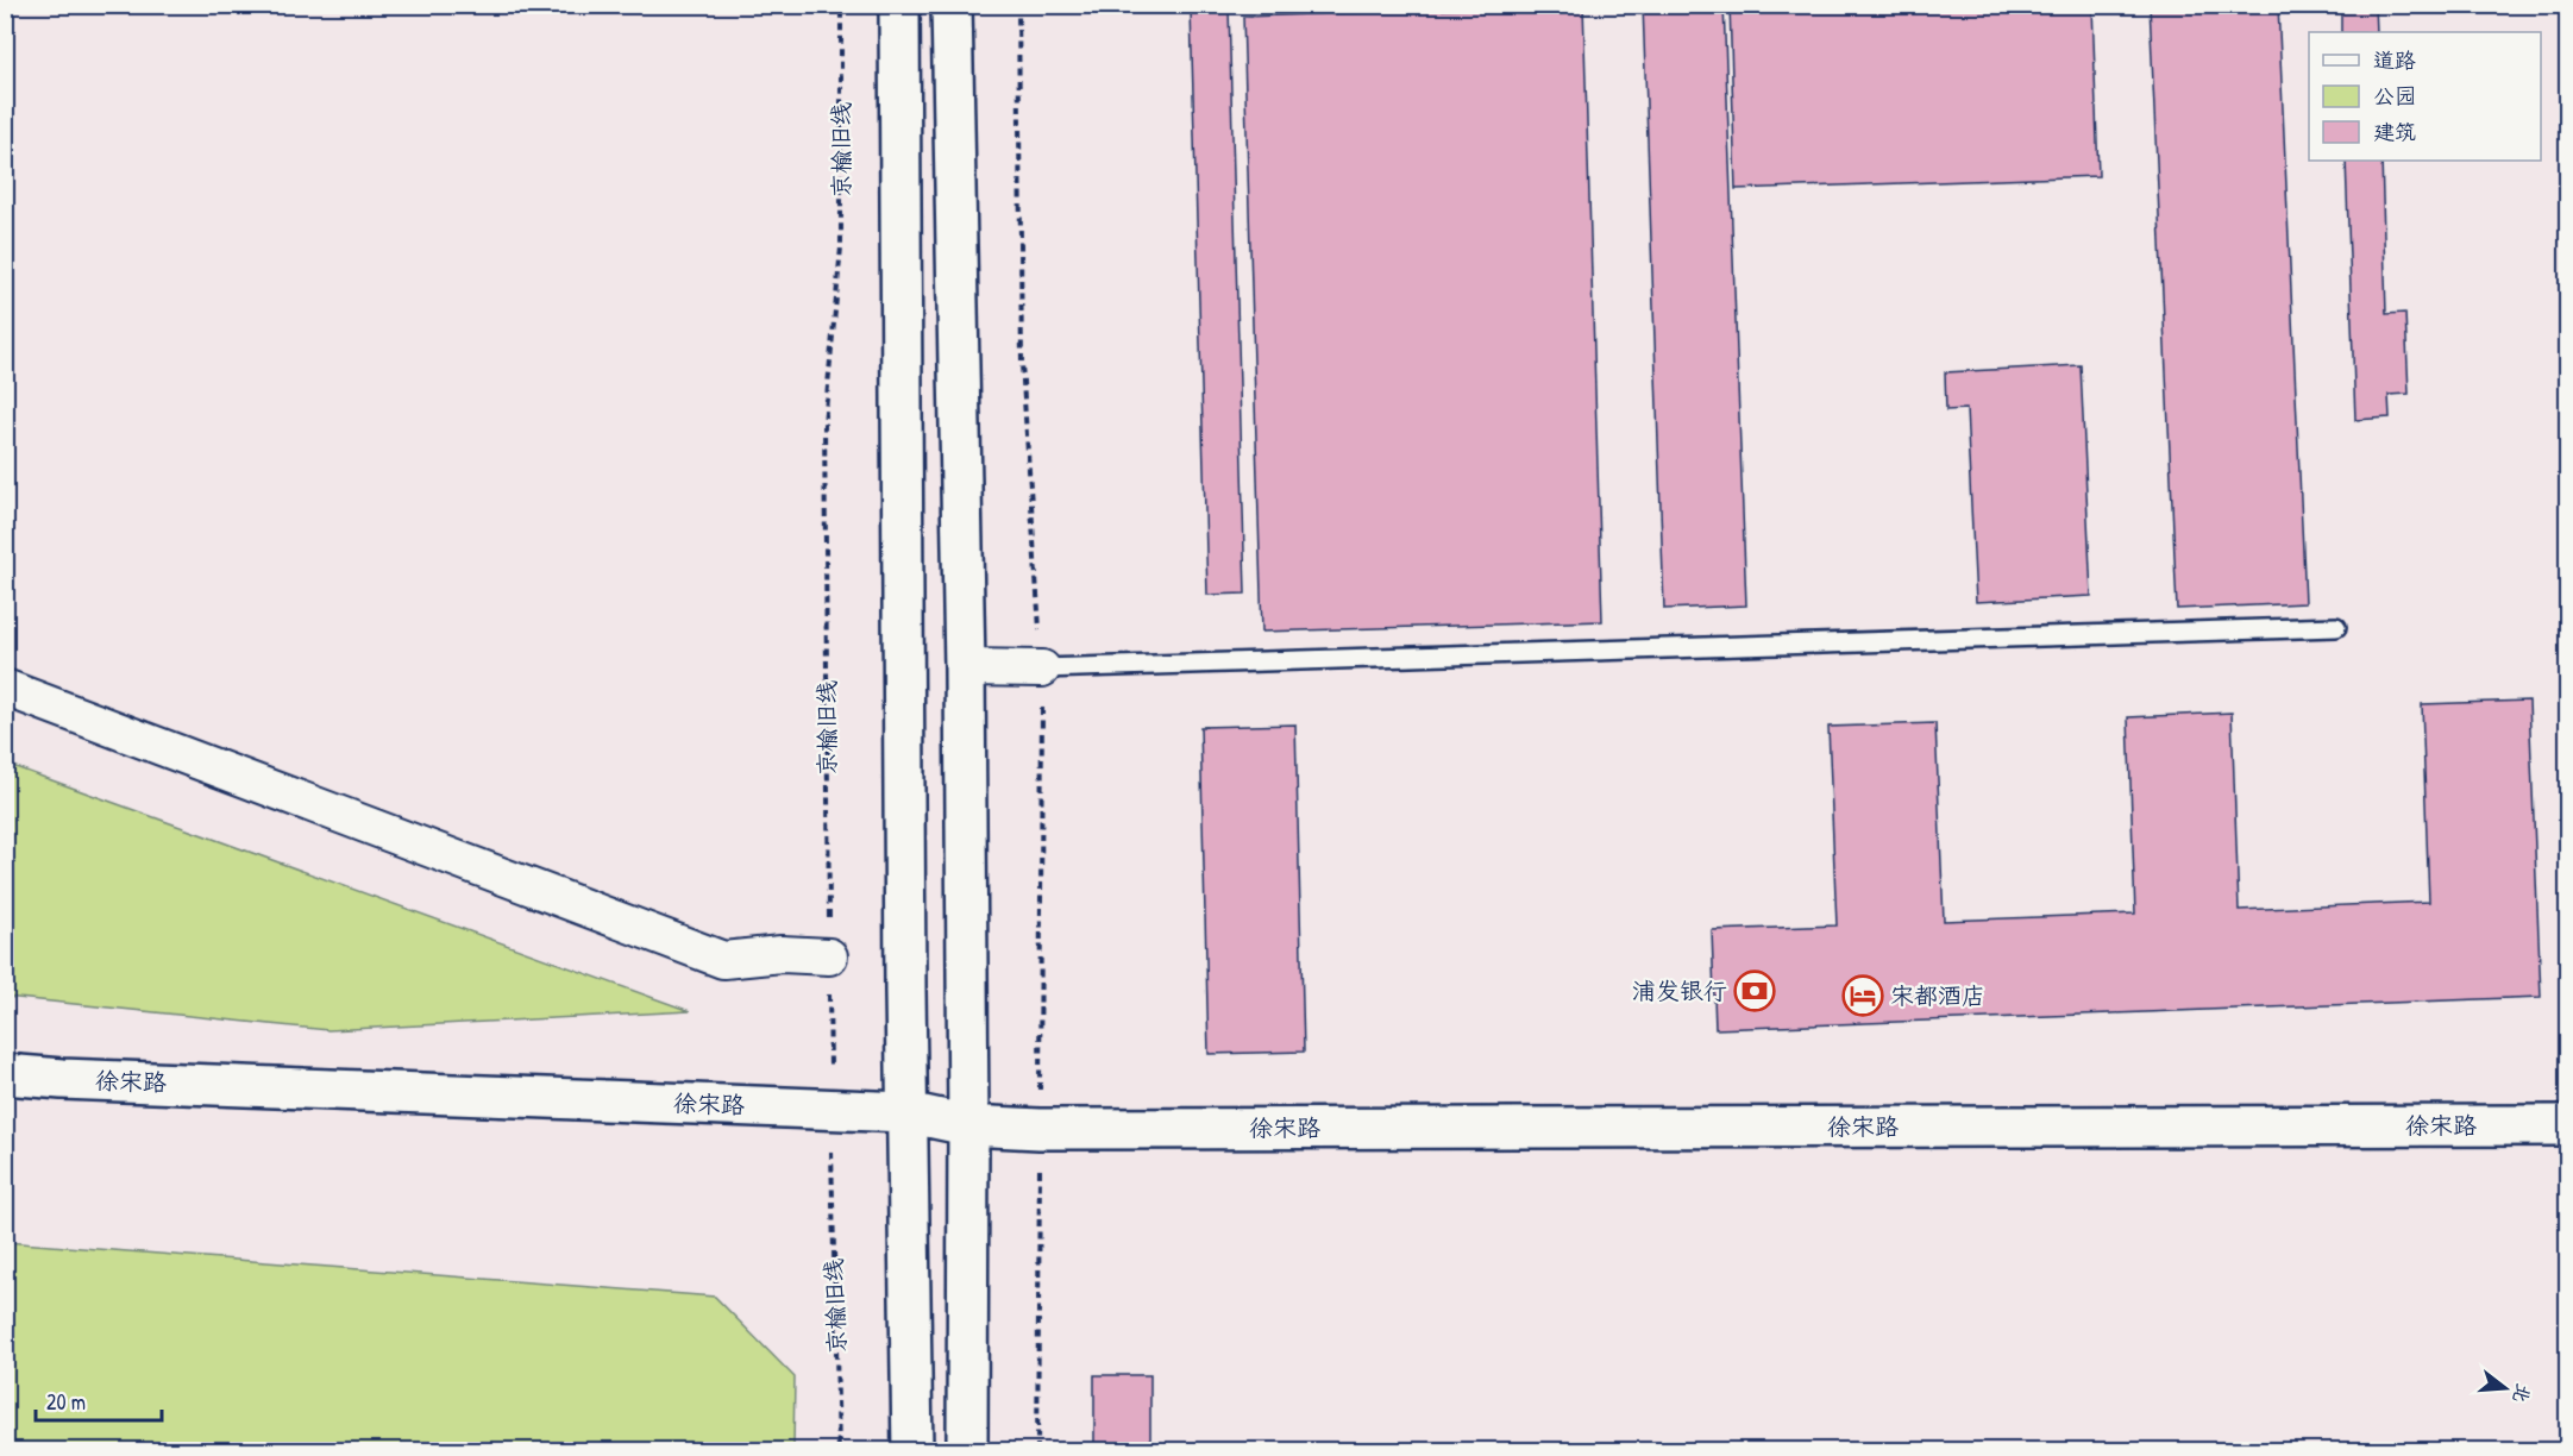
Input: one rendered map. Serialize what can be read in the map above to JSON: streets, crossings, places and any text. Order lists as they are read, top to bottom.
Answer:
{
  "streets": {
    "main road": ["徐宋路"],
    "path": ["京榆旧线"]
  },
  "crossings": [
    ["京榆旧线", "徐宋路"]
  ],
  "places": {
    "bank": ["浦发银行"],
    "hotel": ["宋都酒店"]
  },
  "legend": ["道路", "公园", "建筑"],
  "scale_bar": "20 m",
  "north": "right"
}
